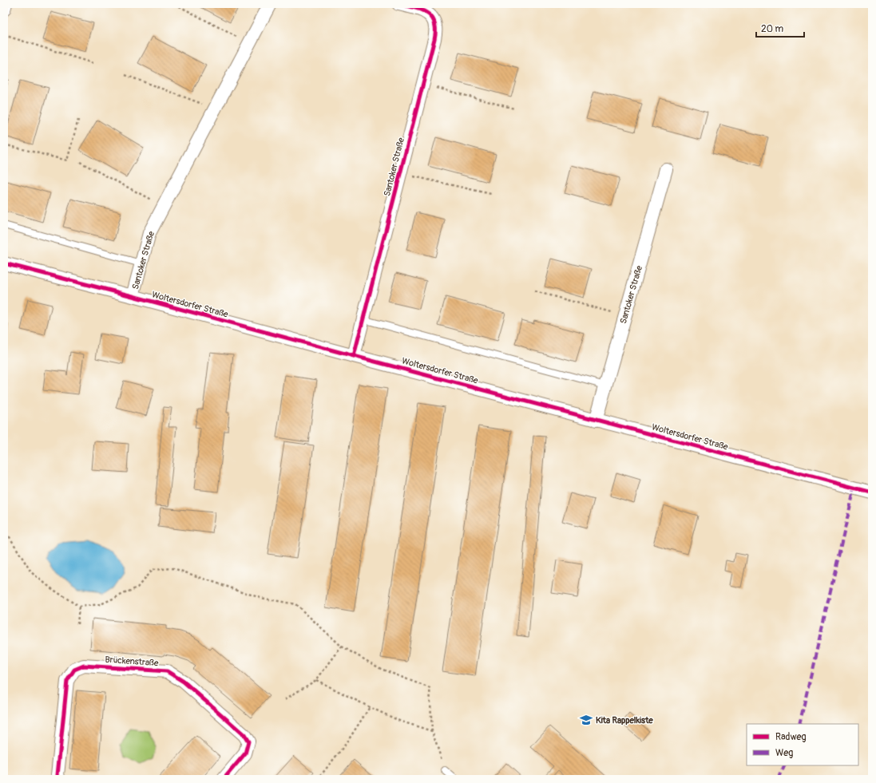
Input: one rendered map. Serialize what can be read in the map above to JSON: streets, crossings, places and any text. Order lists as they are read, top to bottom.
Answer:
{
  "streets": {
    "street": ["Santoker Straße", "Woltersdorfer Straße", "Brückenstraße"]
  },
  "crossings": [
    ["Santoker Straße", "Woltersdorfer Straße"]
  ],
  "places": {
    "school or university": ["Kita Rappelkiste"]
  },
  "legend": ["Radweg", "Weg"],
  "scale_bar": "20 m"
}
